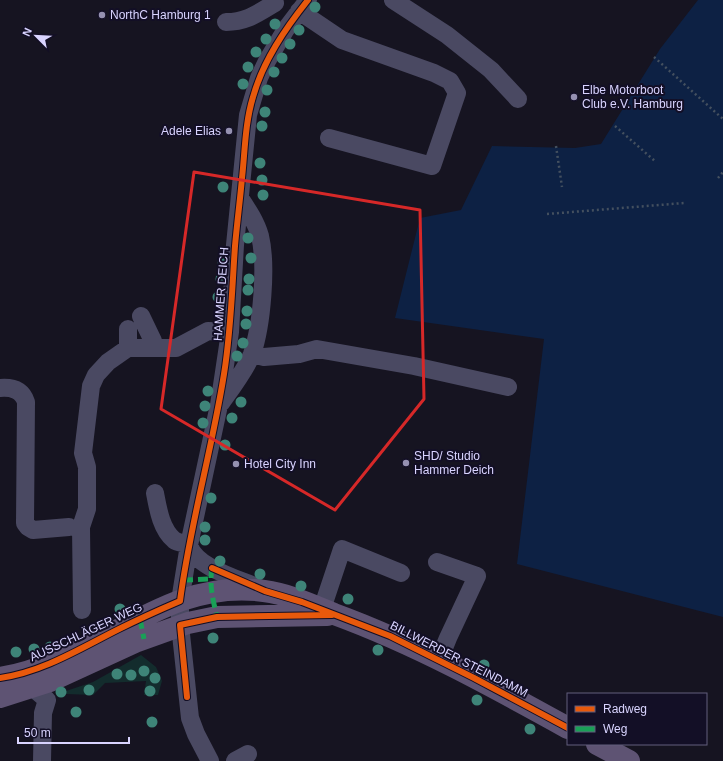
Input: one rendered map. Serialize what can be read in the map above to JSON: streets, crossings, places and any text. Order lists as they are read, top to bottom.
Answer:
{
  "streets": {
    "main road": ["AUSSCHLÄGER WEG", "BILLWERDER STEINDAMM"],
    "street": ["HAMMER DEICH"]
  },
  "crossings": [
    ["HAMMER DEICH", "AUSSCHLÄGER WEG"],
    ["HAMMER DEICH", "BILLWERDER STEINDAMM"],
    ["AUSSCHLÄGER WEG", "BILLWERDER STEINDAMM"]
  ],
  "places": [
    "NorthC Hamburg 1",
    "Elbe Motorboot Club e.V. Hamburg",
    "Adele Elias",
    "SHD/ Studio Hammer Deich",
    "Hotel City Inn"
  ],
  "legend": ["Radweg", "Weg"],
  "scale_bar": "50 m",
  "north": "top left"
}
